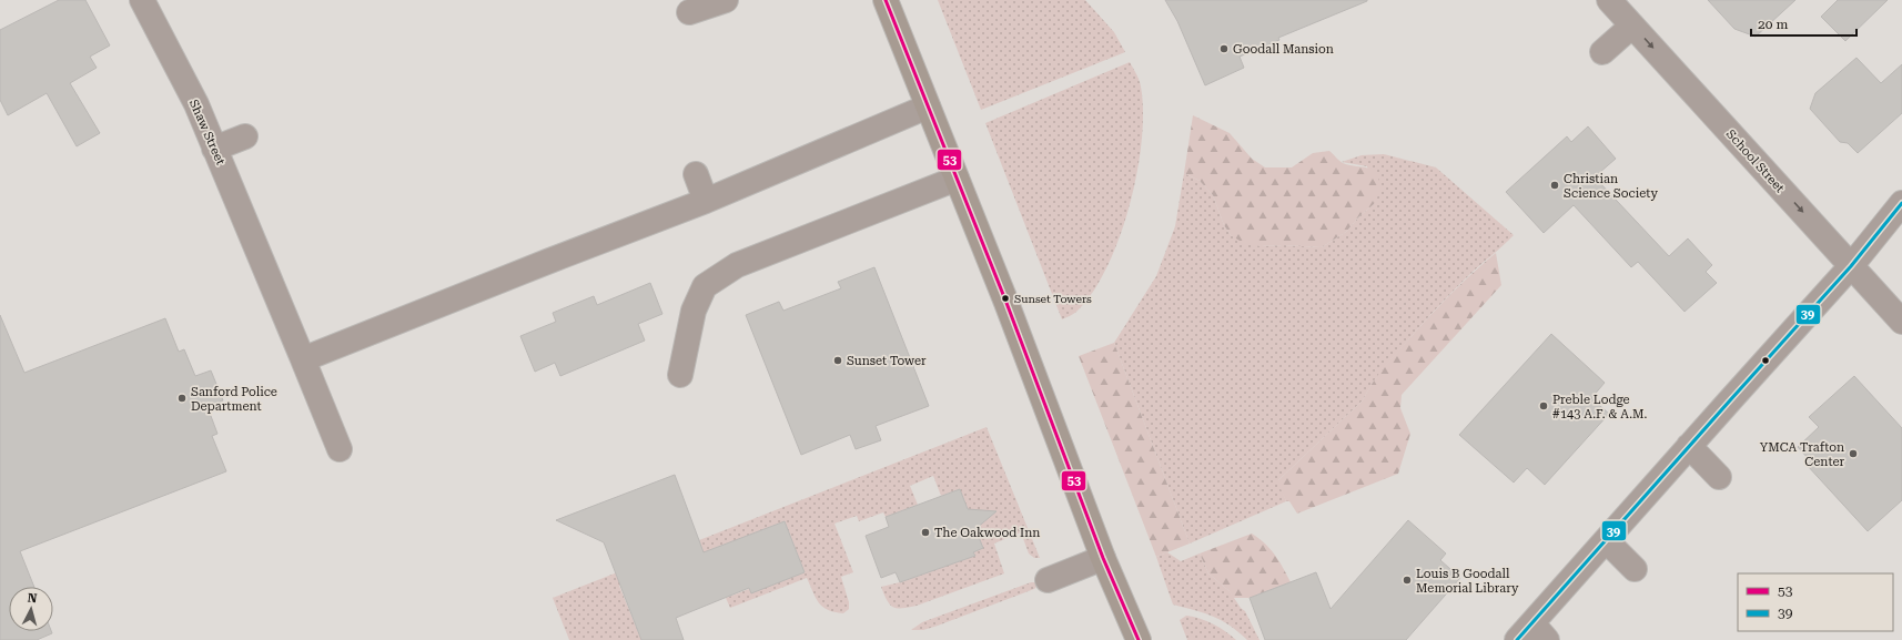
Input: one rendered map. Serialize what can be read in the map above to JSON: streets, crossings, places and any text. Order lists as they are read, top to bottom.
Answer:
{
  "streets": {
    "street": ["Shaw Street", "School Street"]
  },
  "one_way": ["School Street"],
  "places": [
    "Goodall Mansion",
    "Christian Science Society",
    "Sunset Towers",
    "Sunset Tower",
    "Sanford Police Department",
    "Preble Lodge #143 A.F. & A.M.",
    "YMCA Trafton Center",
    "The Oakwood Inn",
    "Louis B Goodall Memorial Library"
  ],
  "lines": ["transit line 53", "transit line 39"],
  "legend": ["53", "39"],
  "scale_bar": "20 m",
  "north": "top"
}
